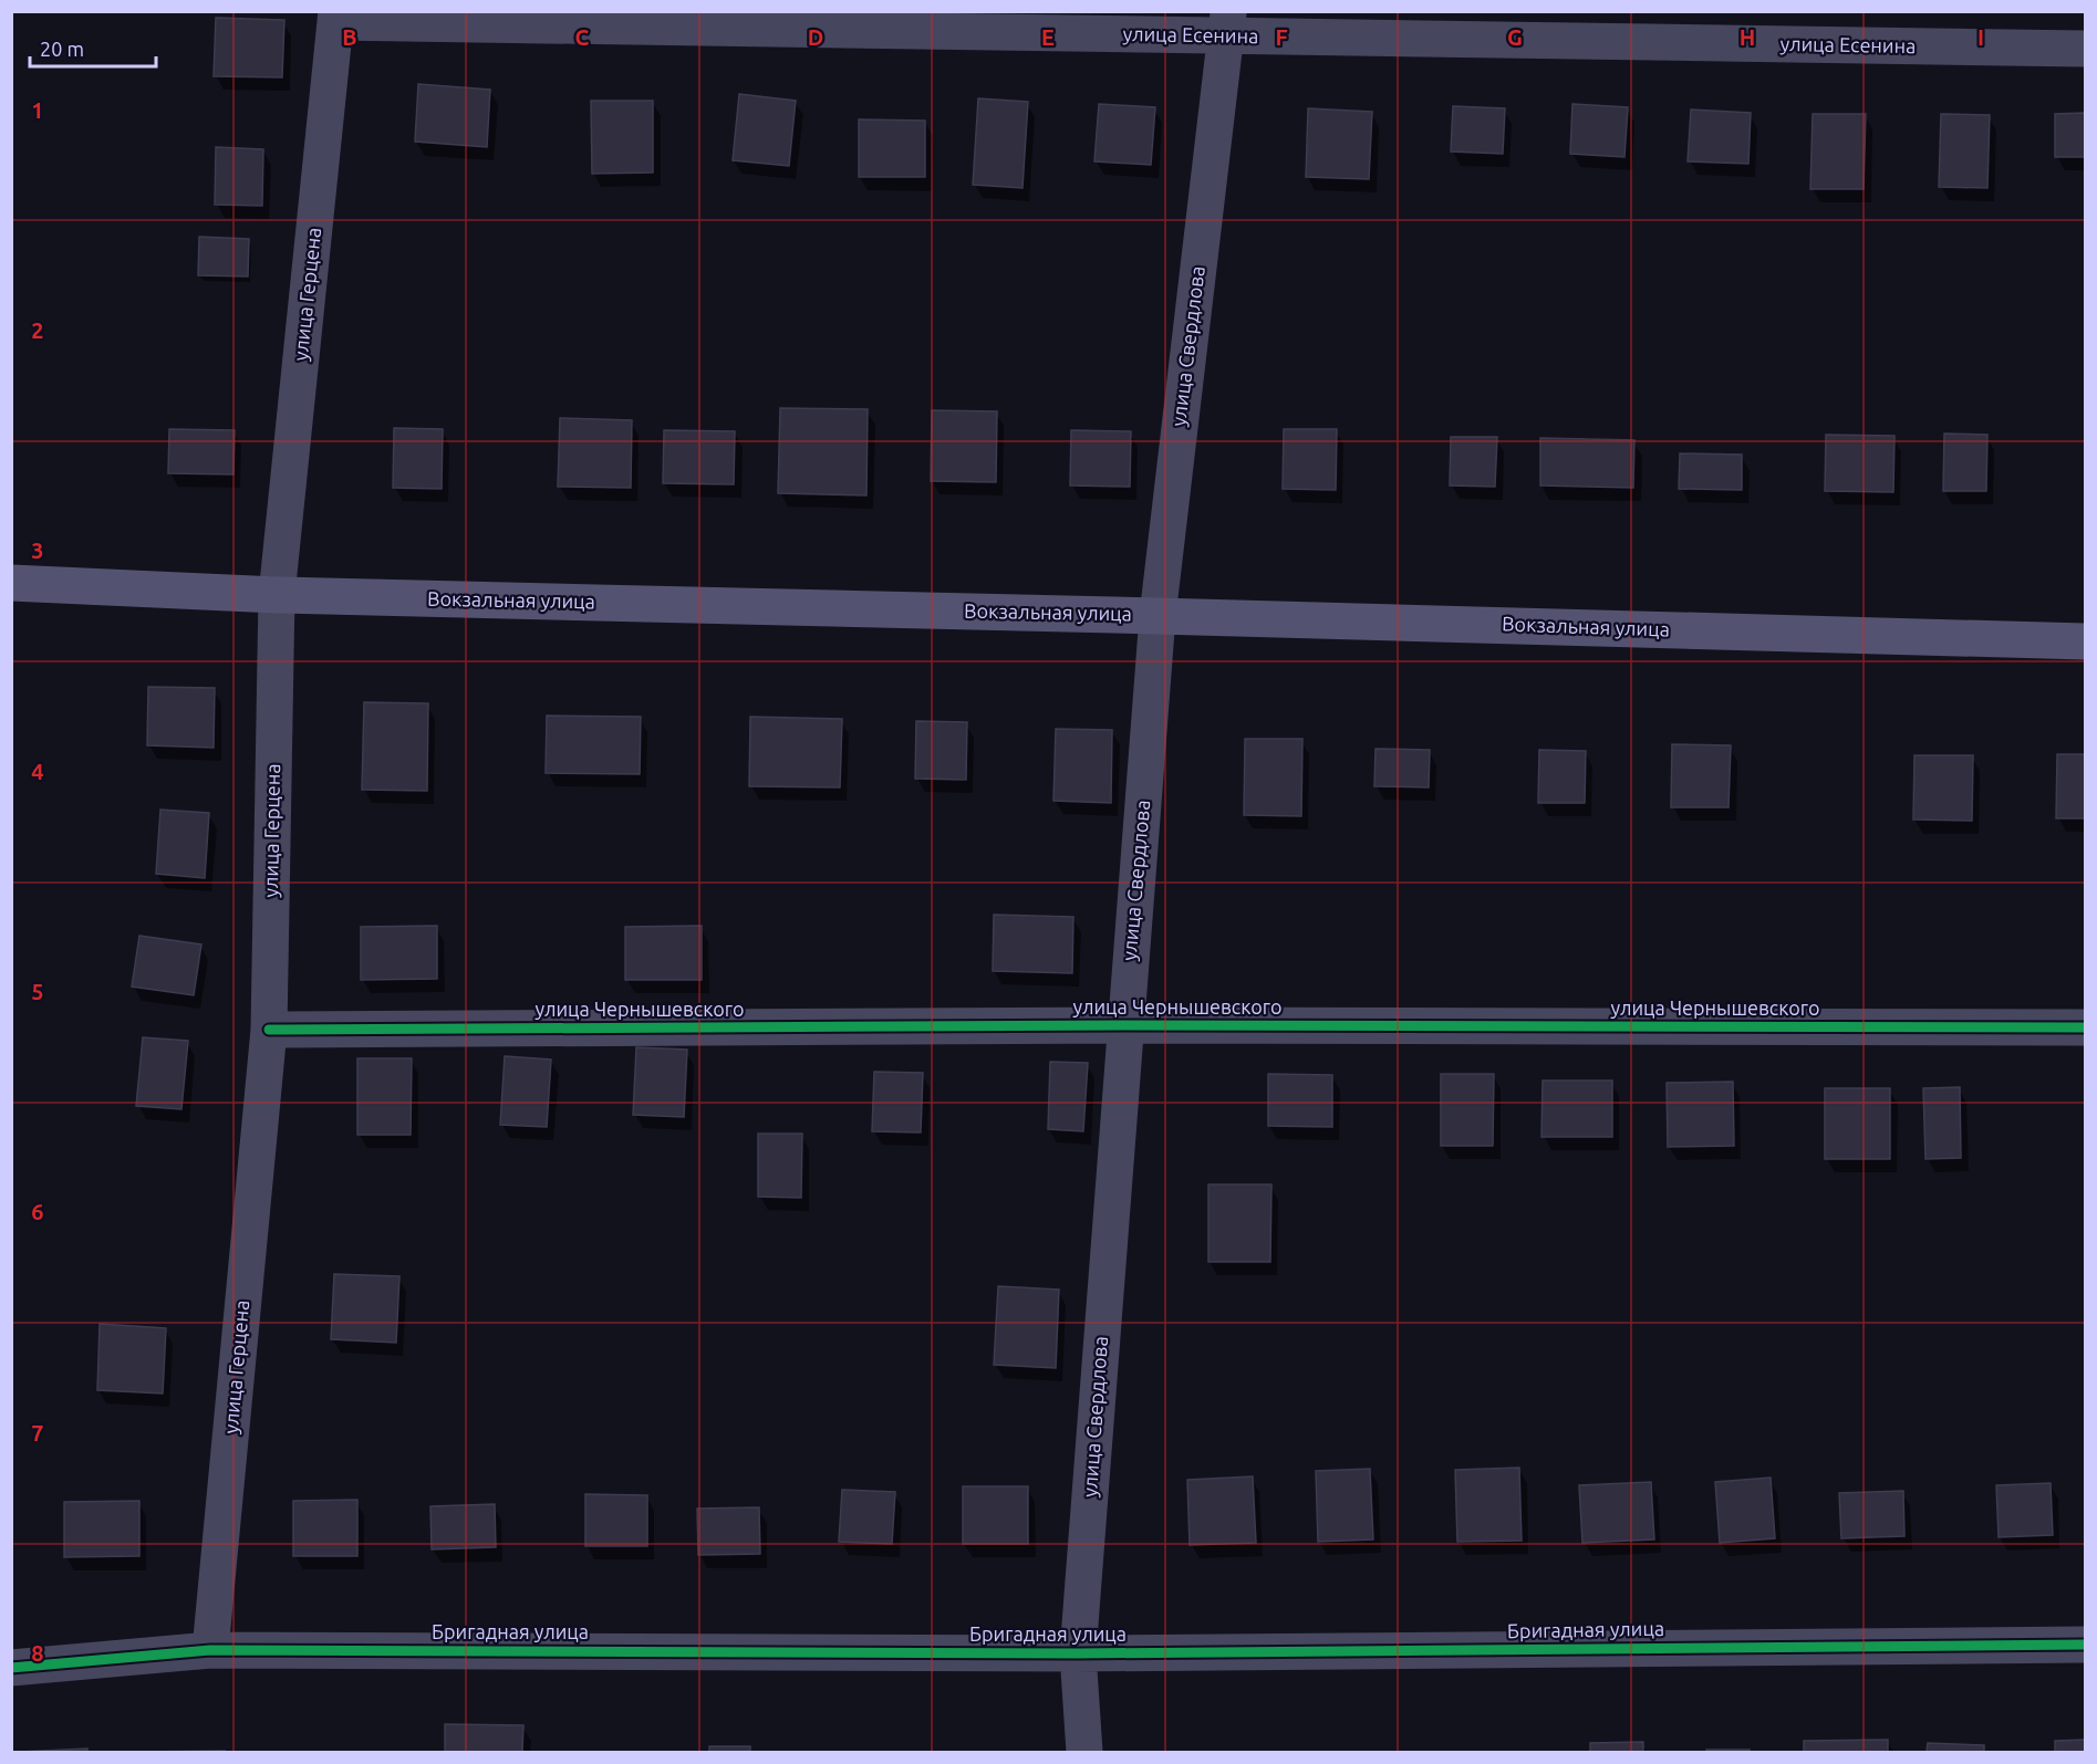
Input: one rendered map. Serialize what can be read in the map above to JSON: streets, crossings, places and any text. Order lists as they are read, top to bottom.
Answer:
{
  "streets": {
    "main road": ["Вокзальная улица"],
    "street": [
      "улица Есенина",
      "улица Герцена",
      "улица Свердлова",
      "улица Чернышевского",
      "Бригадная улица"
    ]
  },
  "crossings": [
    ["улица Есенина", "улица Герцена"],
    ["улица Есенина", "улица Свердлова"],
    ["улица Герцена", "Вокзальная улица"],
    ["улица Герцена", "улица Чернышевского"],
    ["улица Герцена", "Бригадная улица"],
    ["улица Свердлова", "Вокзальная улица"],
    ["улица Свердлова", "улица Чернышевского"],
    ["улица Свердлова", "Бригадная улица"]
  ],
  "scale_bar": "20 m",
  "grid": {
    "columns": [
      "B",
      "C",
      "D",
      "E",
      "F",
      "G",
      "H",
      "I"
    ],
    "rows": [
      "1",
      "2",
      "3",
      "4",
      "5",
      "6",
      "7",
      "8"
    ]
  }
}
